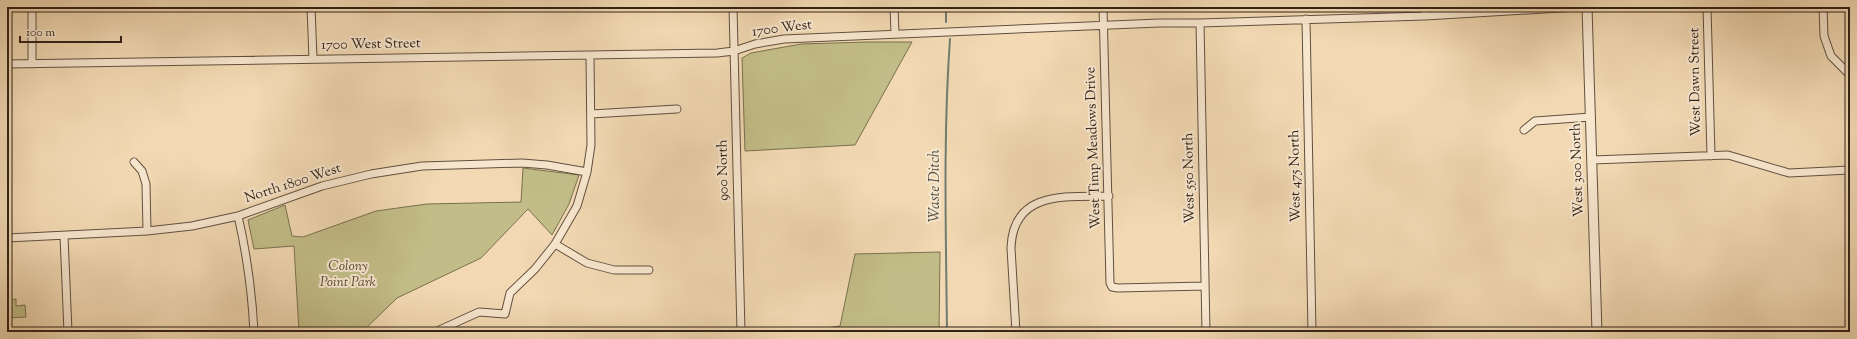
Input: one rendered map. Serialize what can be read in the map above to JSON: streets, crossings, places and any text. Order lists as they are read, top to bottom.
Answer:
{
  "streets": {
    "street": [
      "1700 West",
      "1700 West Street",
      "West Dawn Street",
      "West Timp Meadows Drive",
      "900 North",
      "West 300 North",
      "West 475 North",
      "West 550 North",
      "North 1800 West"
    ]
  },
  "crossings": [
    ["1700 West", "1700 West Street"],
    ["1700 West", "West Timp Meadows Drive"],
    ["1700 West", "900 North"],
    ["1700 West", "West 475 North"],
    ["1700 West", "West 550 North"],
    ["1700 West Street", "900 North"],
    ["West Timp Meadows Drive", "West 550 North"]
  ],
  "water": ["Waste Ditch"],
  "parks": ["Colony Point Park"],
  "scale_bar": "100 m"
}
